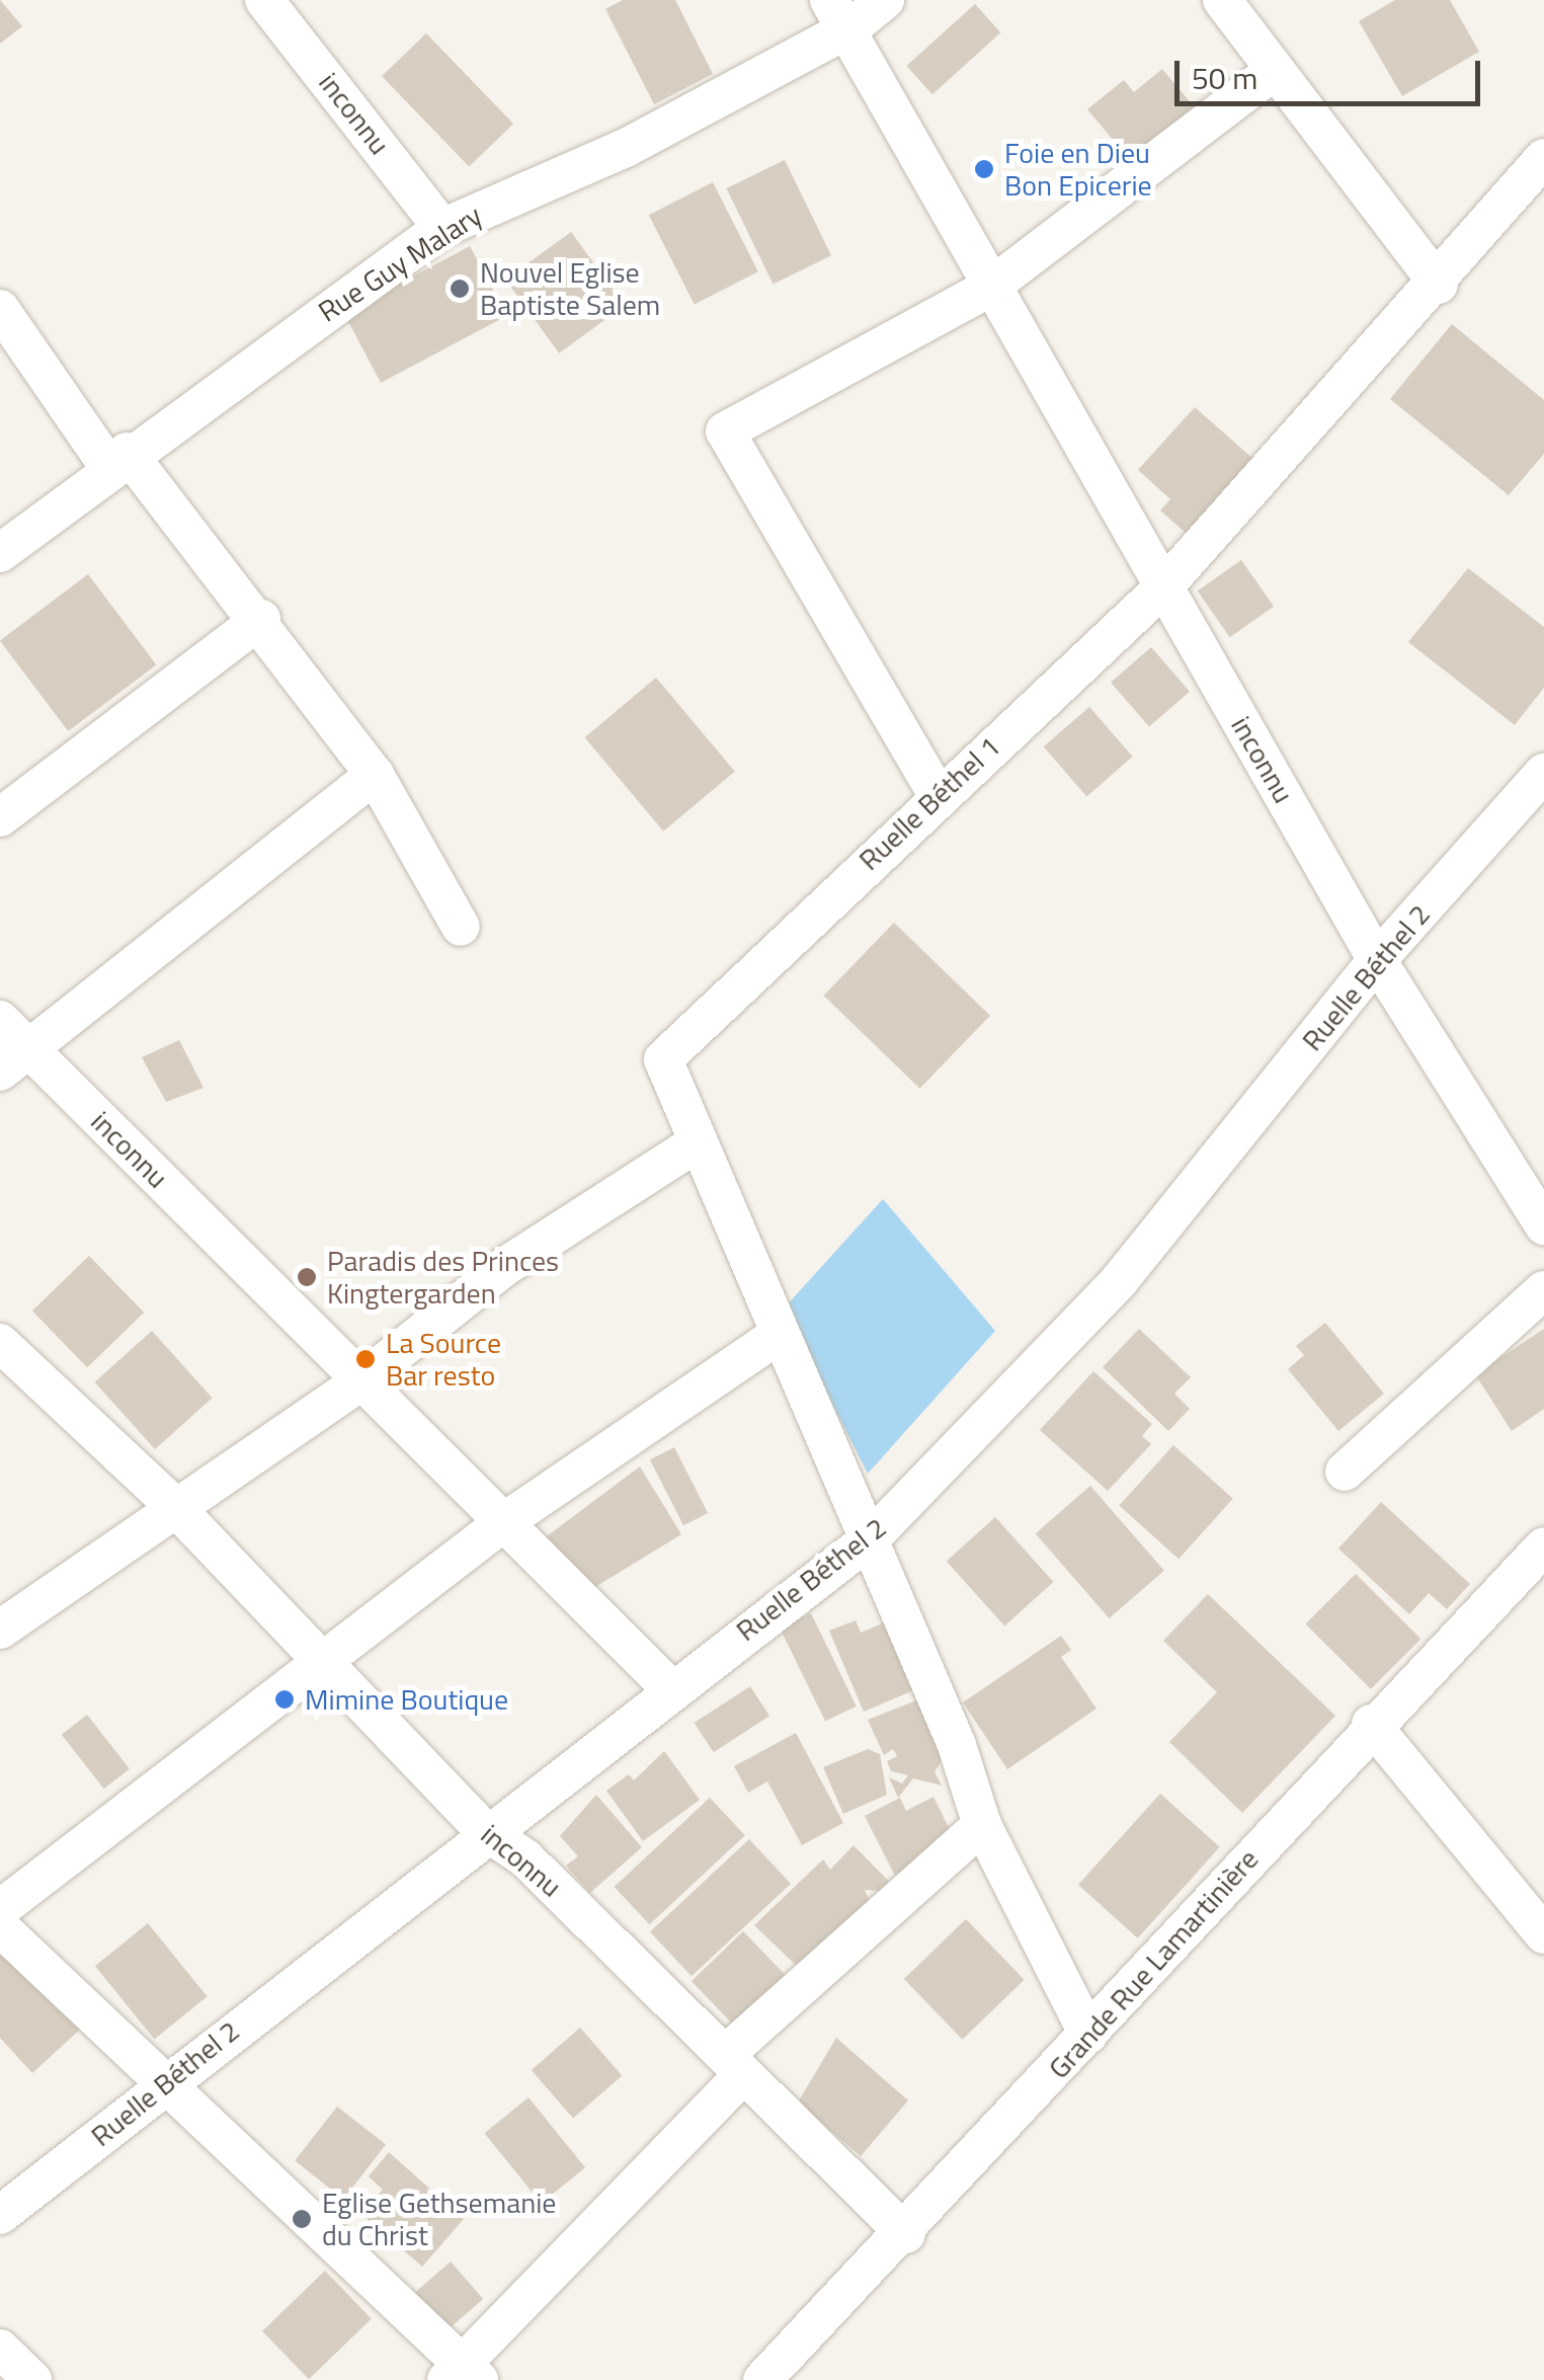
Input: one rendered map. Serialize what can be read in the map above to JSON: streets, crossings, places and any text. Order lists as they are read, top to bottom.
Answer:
{
  "streets": {
    "street": [
      "inconnu",
      "Rue Guy Malary",
      "Ruelle Béthel 1",
      "Ruelle Béthel 2",
      "Grande Rue Lamartinière"
    ]
  },
  "crossings": [
    ["inconnu", "Rue Guy Malary"],
    ["inconnu", "Ruelle Béthel 1"],
    ["inconnu", "Ruelle Béthel 2"],
    ["inconnu", "Grande Rue Lamartinière"],
    ["Ruelle Béthel 1", "Ruelle Béthel 2"]
  ],
  "places": [
    "Foie en Dieu Bon Epicerie",
    "Nouvel Eglise Baptiste Salem",
    "Paradis des Princes Kingtergarden",
    "La Source Bar resto",
    "Mimine Boutique",
    "Eglise Gethsemanie du Christ"
  ],
  "scale_bar": "50 m"
}
